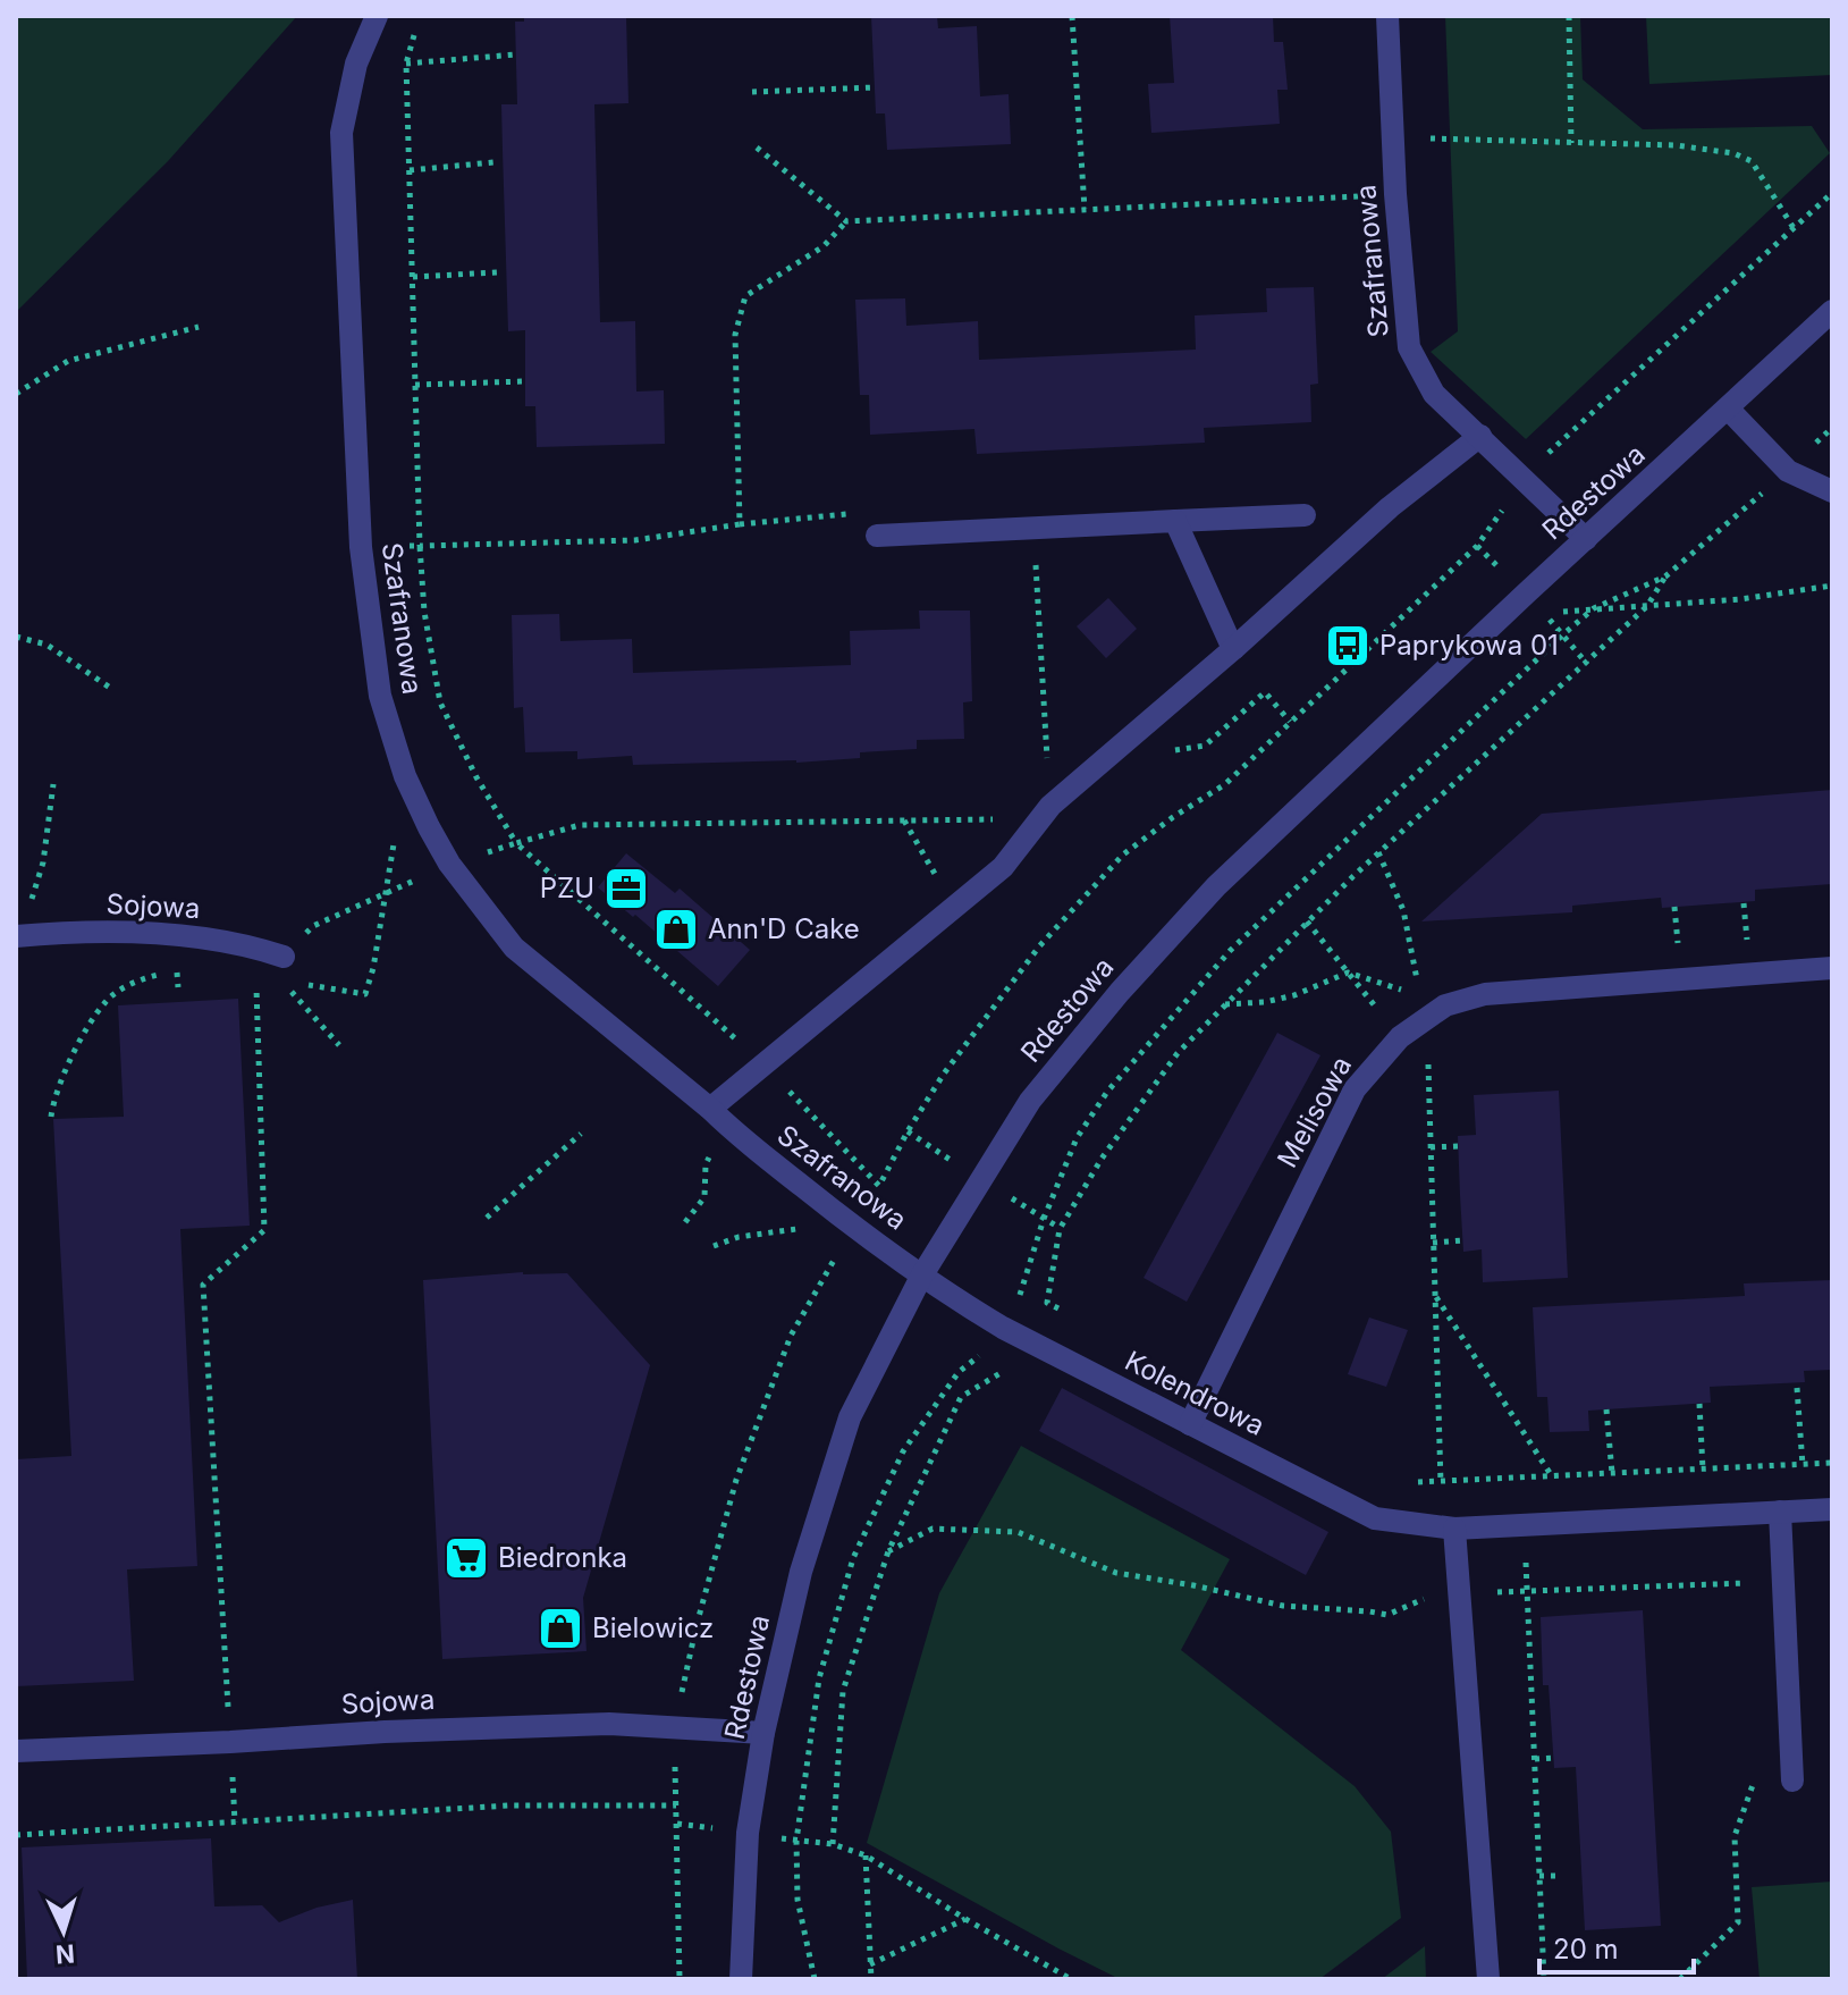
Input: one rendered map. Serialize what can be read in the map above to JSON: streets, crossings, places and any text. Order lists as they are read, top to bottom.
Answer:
{
  "streets": {
    "street": [
      "Szafranowa",
      "Rdestowa",
      "Sojowa",
      "Melisowa",
      "Kolendrowa"
    ]
  },
  "crossings": [
    ["Szafranowa", "Rdestowa"],
    ["Szafranowa", "Kolendrowa"],
    ["Rdestowa", "Sojowa"],
    ["Rdestowa", "Kolendrowa"],
    ["Melisowa", "Kolendrowa"]
  ],
  "places": {
    "bus stop": ["Paprykowa 01"],
    "office": ["PZU"],
    "shop": ["Ann'D Cake", "Bielowicz"],
    "supermarket": ["Biedronka"]
  },
  "scale_bar": "20 m",
  "north": "bottom"
}
